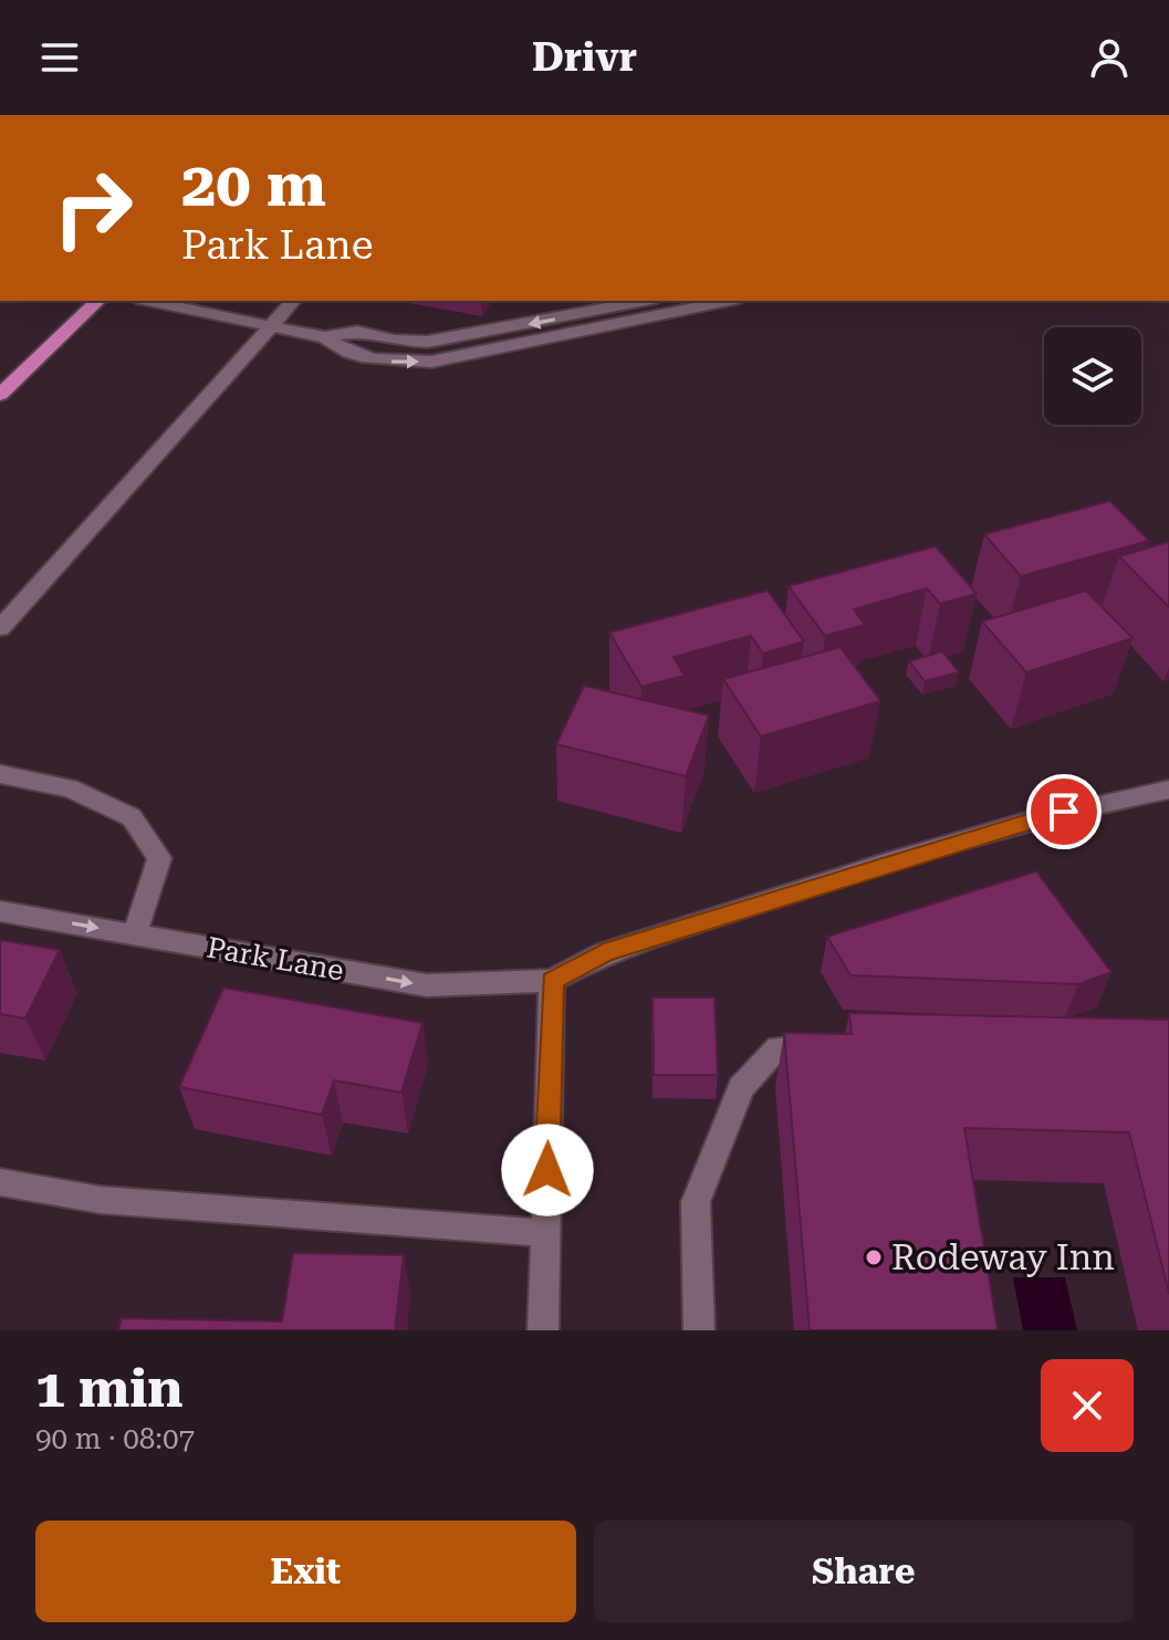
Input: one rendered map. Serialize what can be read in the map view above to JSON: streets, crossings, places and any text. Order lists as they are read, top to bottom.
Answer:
{
  "streets": {
    "street": ["Park Lane"]
  },
  "one_way": ["Park Lane"],
  "places": ["Rodeway Inn"],
  "page": {
    "header": "Drivr",
    "turn": ["20 m", "Park Lane"],
    "heading": ["1 min", "90 m · 08:07"],
    "buttons": ["Exit", "Share"]
  }
}
